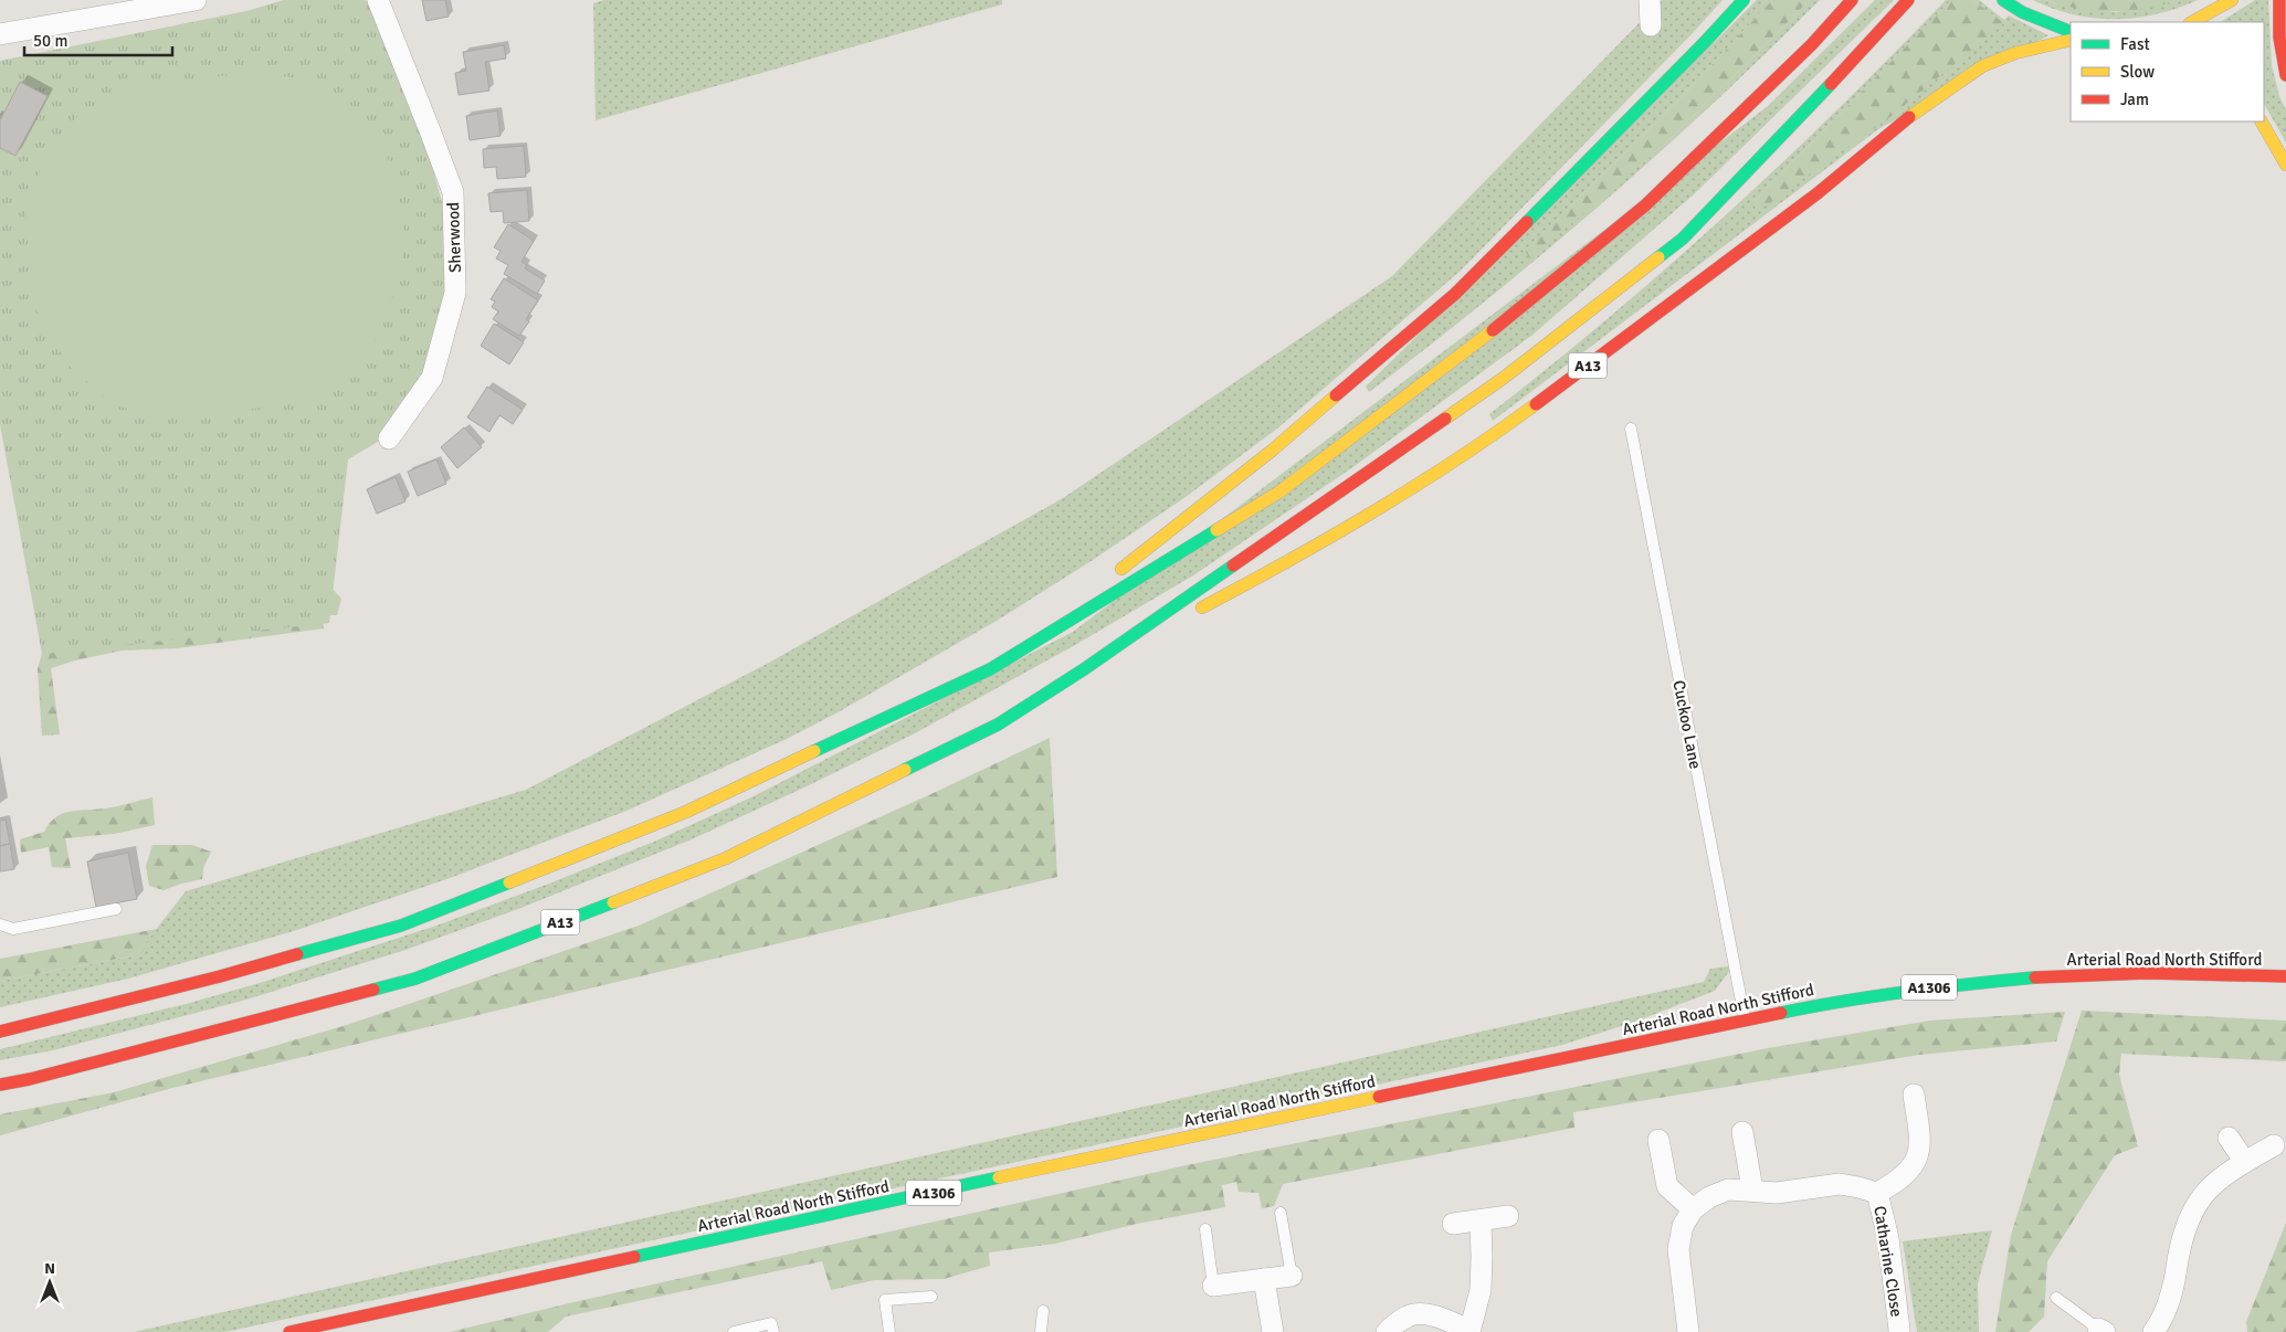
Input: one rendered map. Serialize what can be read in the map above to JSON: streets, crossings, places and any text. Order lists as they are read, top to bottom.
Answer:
{
  "streets": {
    "main road": ["A13", "Arterial Road North Stifford", "A1306"],
    "street": ["Sherwood", "Catharine Close"],
    "lane": ["Cuckoo Lane"]
  },
  "crossings": [
    ["Cuckoo Lane", "Arterial Road North Stifford"]
  ],
  "legend": ["Fast", "Slow", "Jam"],
  "scale_bar": "50 m",
  "north": "top"
}
